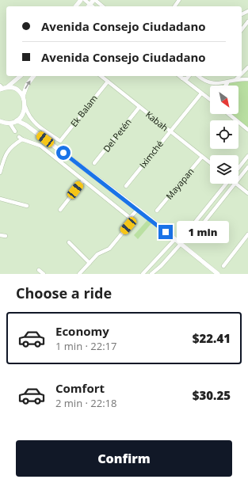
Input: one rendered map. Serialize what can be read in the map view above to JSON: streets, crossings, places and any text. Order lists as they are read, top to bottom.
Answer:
{
  "streets": {
    "street": [
      "Ek Balam",
      "Kabah",
      "Del Petén",
      "Iximché",
      "Mayapan"
    ]
  },
  "crossings": [
    ["Ek Balam", "Kabah"],
    ["Kabah", "Del Petén"],
    ["Kabah", "Iximché"],
    ["Kabah", "Mayapan"]
  ],
  "north": "bottom right",
  "page": {
    "banner": ["Avenida Consejo Ciudadano", "Avenida Consejo Ciudadano"],
    "bubble": "1 min",
    "heading": "Choose a ride",
    "list": [
      {
        "name": "Economy",
        "note": "1 min · 22:17",
        "value": "$22.41"
      },
      {
        "name": "Comfort",
        "note": "2 min · 22:18",
        "value": "$30.25"
      }
    ],
    "buttons": "Confirm"
  }
}
